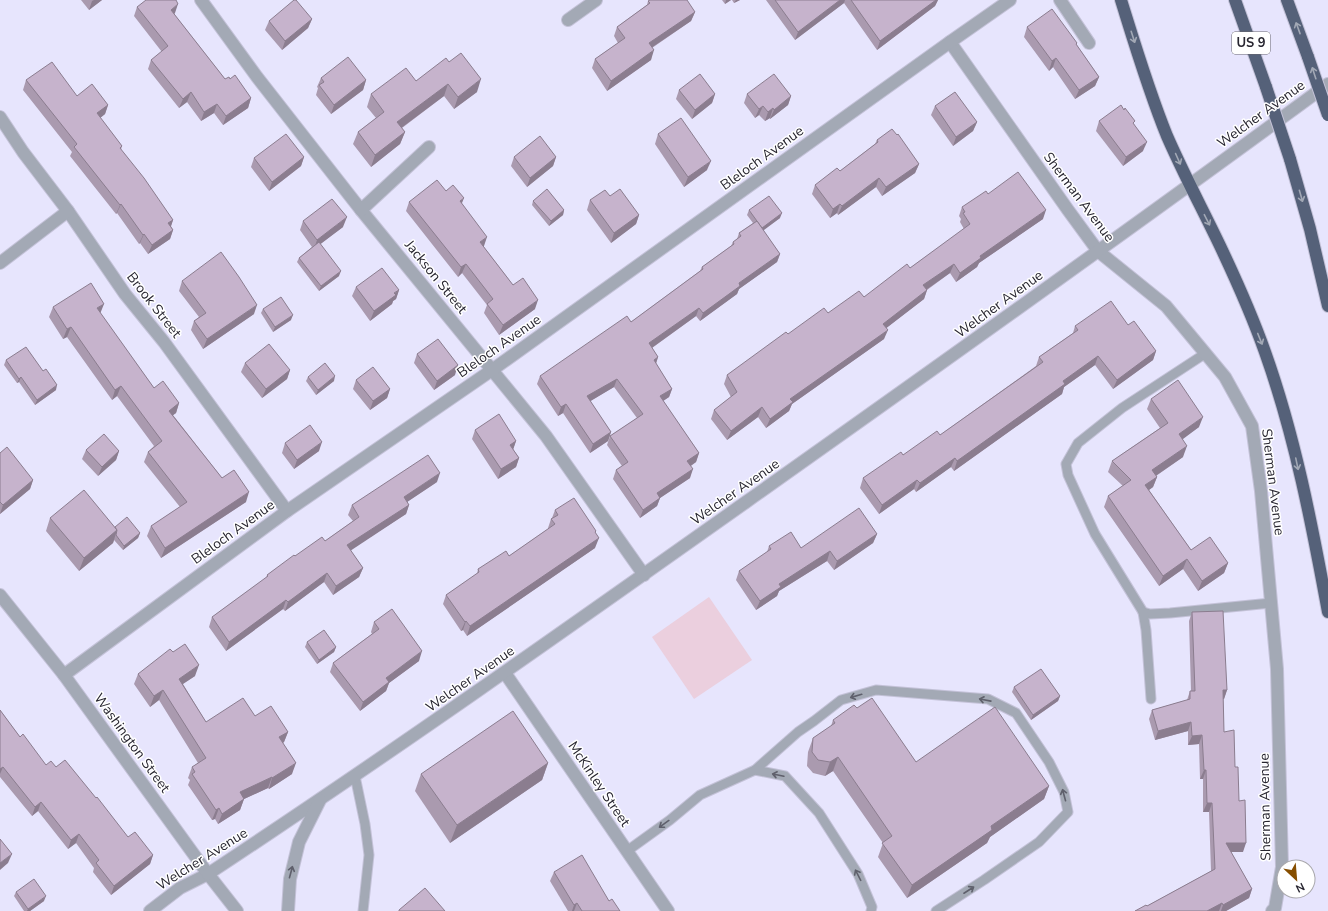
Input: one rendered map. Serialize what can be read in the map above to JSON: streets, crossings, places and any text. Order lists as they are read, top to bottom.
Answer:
{
  "streets": {
    "highway": ["US 9"],
    "street": [
      "Welcher Avenue",
      "Bleloch Avenue",
      "Sherman Avenue",
      "Jackson Street",
      "Brook Street",
      "Washington Street",
      "McKinley Street"
    ]
  },
  "crossings": [
    ["Welcher Avenue", "Sherman Avenue"],
    ["Welcher Avenue", "Jackson Street"],
    ["Welcher Avenue", "Washington Street"],
    ["Welcher Avenue", "McKinley Street"],
    ["Bleloch Avenue", "Sherman Avenue"],
    ["Bleloch Avenue", "Jackson Street"],
    ["Bleloch Avenue", "Brook Street"],
    ["Bleloch Avenue", "Washington Street"]
  ],
  "north": "bottom right"
}
